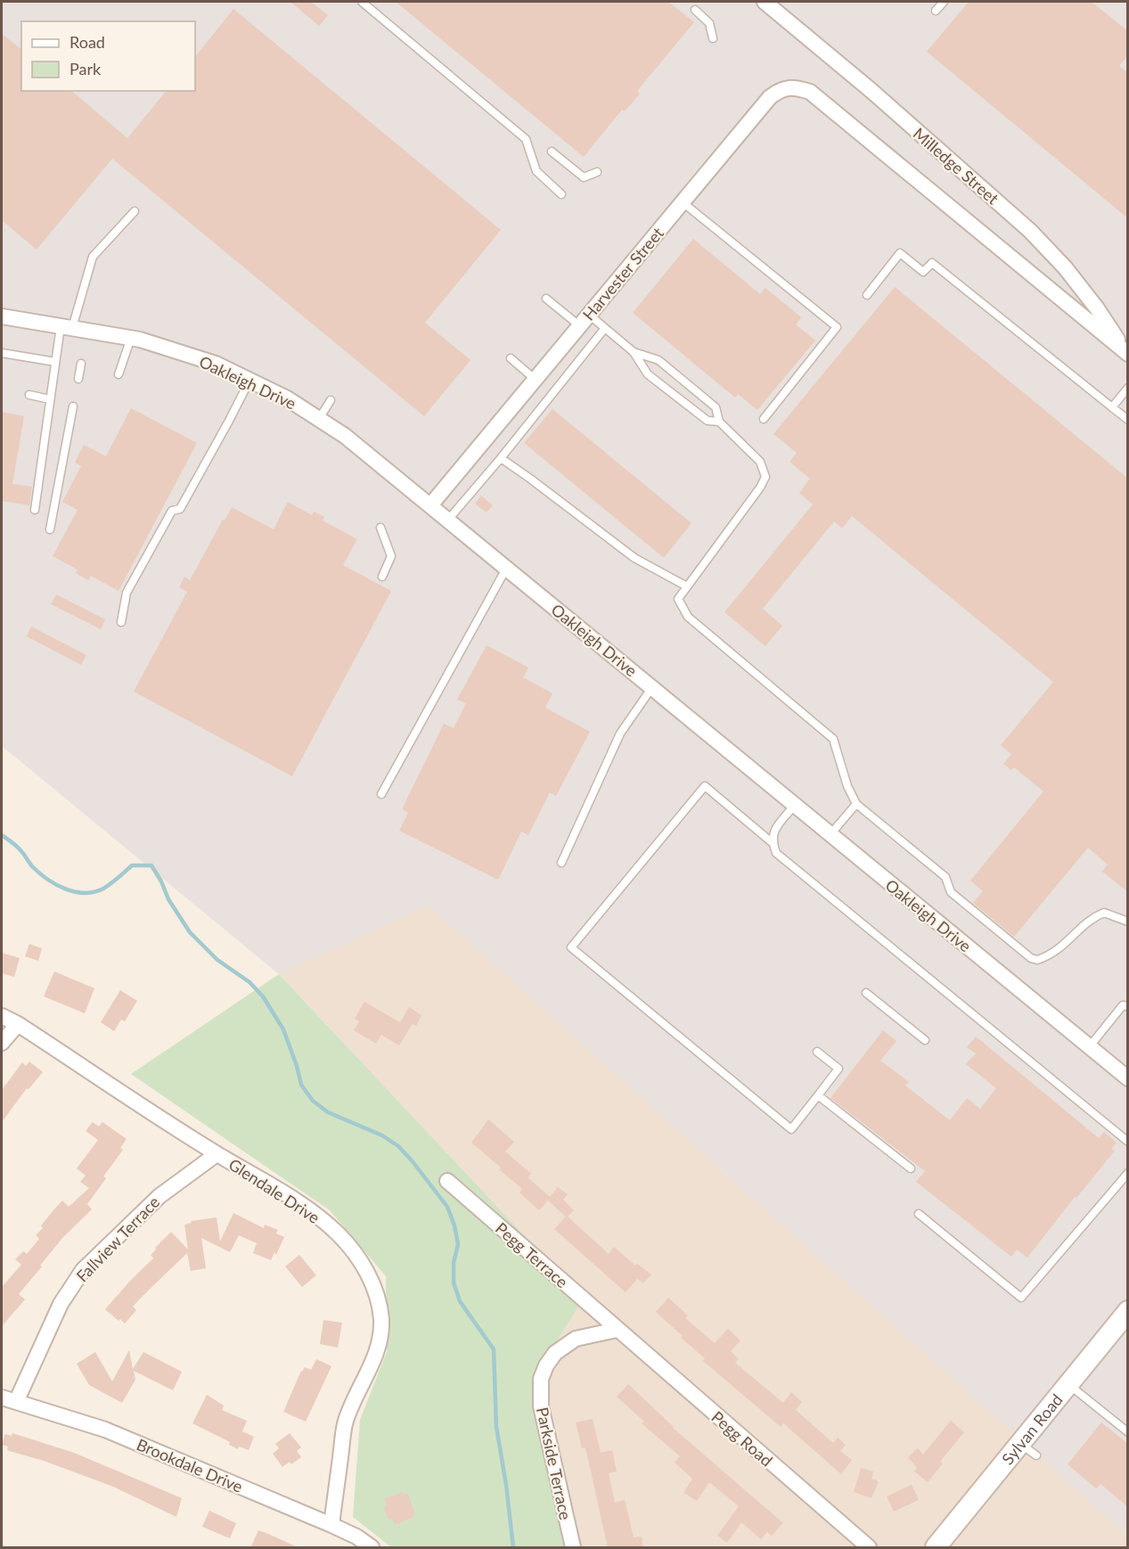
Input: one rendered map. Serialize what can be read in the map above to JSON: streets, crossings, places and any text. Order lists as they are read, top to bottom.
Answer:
{
  "streets": {
    "main road": ["Sylvan Road"],
    "street": [
      "Milledge Street",
      "Harvester Street",
      "Oakleigh Drive",
      "Glendale Drive",
      "Fallview Terrace",
      "Pegg Terrace",
      "Pegg Road",
      "Parkside Terrace",
      "Brookdale Drive"
    ]
  },
  "crossings": [
    ["Milledge Street", "Harvester Street"],
    ["Harvester Street", "Oakleigh Drive"],
    ["Glendale Drive", "Fallview Terrace"],
    ["Glendale Drive", "Brookdale Drive"],
    ["Fallview Terrace", "Brookdale Drive"],
    ["Pegg Terrace", "Pegg Road"],
    ["Pegg Terrace", "Parkside Terrace"],
    ["Pegg Road", "Parkside Terrace"]
  ],
  "legend": ["Road", "Park"]
}
